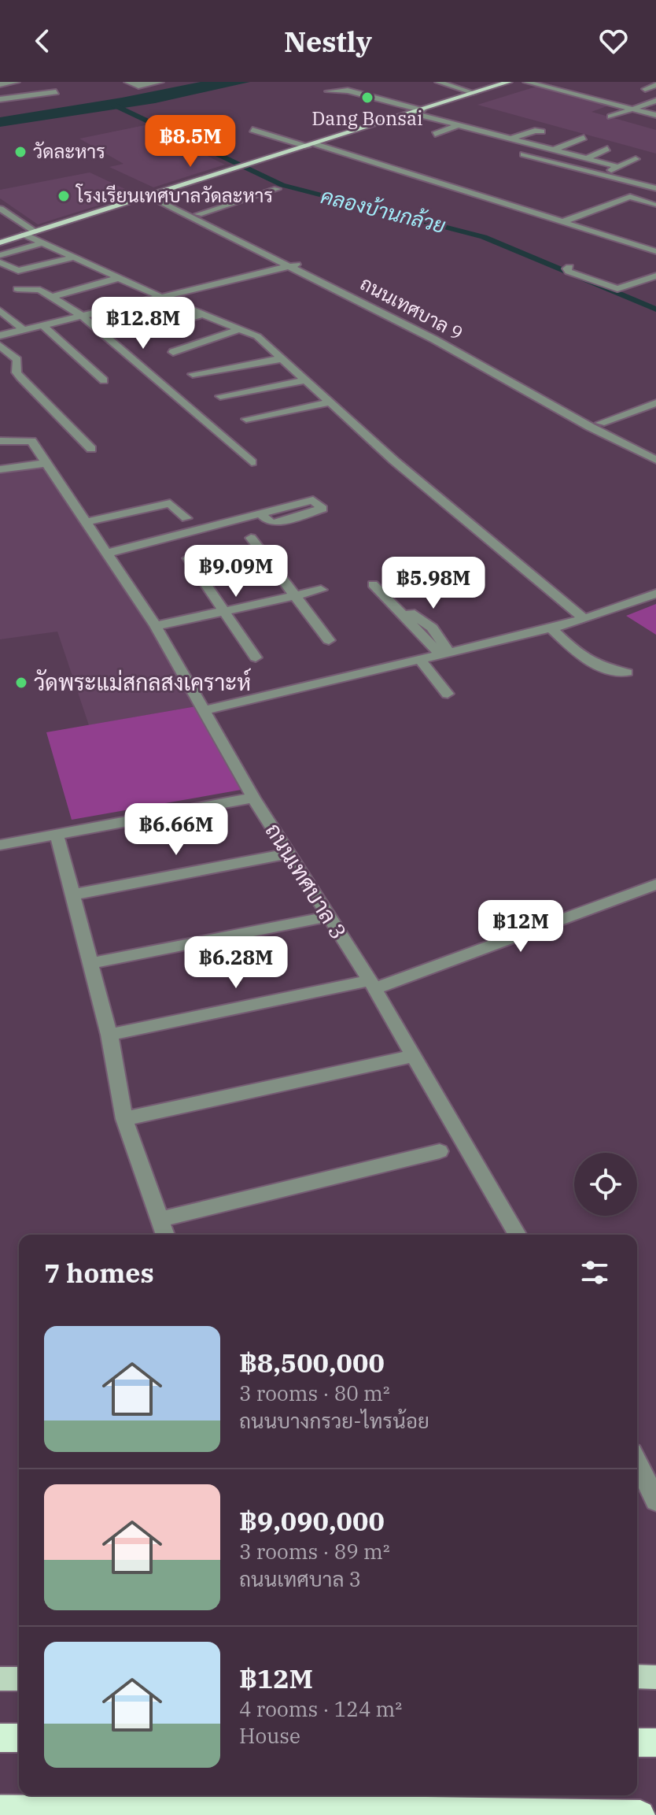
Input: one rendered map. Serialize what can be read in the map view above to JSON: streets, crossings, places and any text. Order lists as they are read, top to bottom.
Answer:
{
  "streets": {
    "street": ["ถนนเทศบาล 9", "ถนนเทศบาล 3"]
  },
  "water": ["คลองบ้านกล้วย"],
  "places": [
    "Dang Bonsai",
    "วัดละหาร",
    "โรงเรียนเทศบาลวัดละหาร",
    "วัดพระแม่สกลสงเคราะห์"
  ],
  "page": {
    "header": "Nestly",
    "price": [
      "฿8.5M",
      "฿12.8M",
      "฿9.09M",
      "฿5.98M",
      "฿6.66M",
      "฿12M",
      "฿6.28M"
    ],
    "heading": "7 homes",
    "list": [
      {
        "name": "฿8,500,000",
        "note": "3 rooms · 80 m² · ถนนบางกรวย-ไทรน้อย"
      },
      {
        "name": "฿9,090,000",
        "note": "3 rooms · 89 m² · ถนนเทศบาล 3"
      },
      {
        "name": "฿12M",
        "note": "4 rooms · 124 m² · House"
      }
    ]
  }
}
